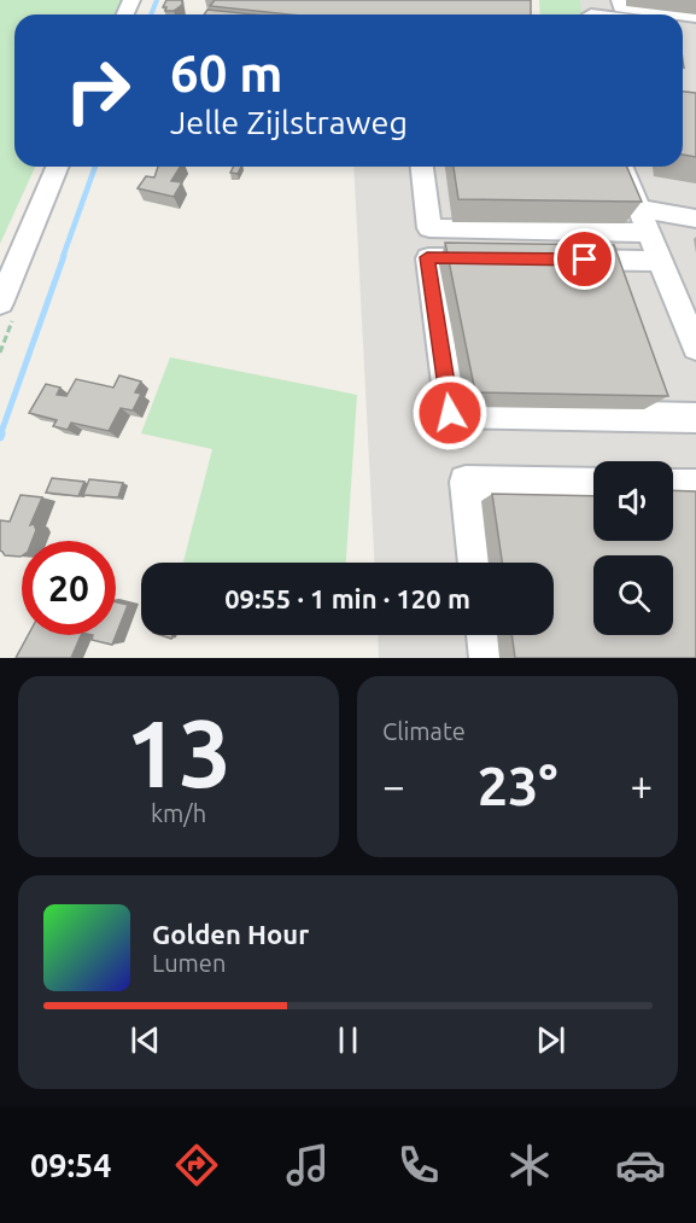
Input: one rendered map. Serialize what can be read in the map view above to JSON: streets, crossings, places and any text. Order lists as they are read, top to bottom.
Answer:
{
  "page": {
    "turn": ["60 m", "Jelle Zijlstraweg"],
    "limit": "20",
    "trip": "09:55 · 1 min · 120 m",
    "tile": [
      ["13", "km/h"],
      "Climate"
    ],
    "heat": ["−", "23°", "+"],
    "song": ["Golden Hour", "Lumen"],
    "tabs": "09:54"
  }
}
